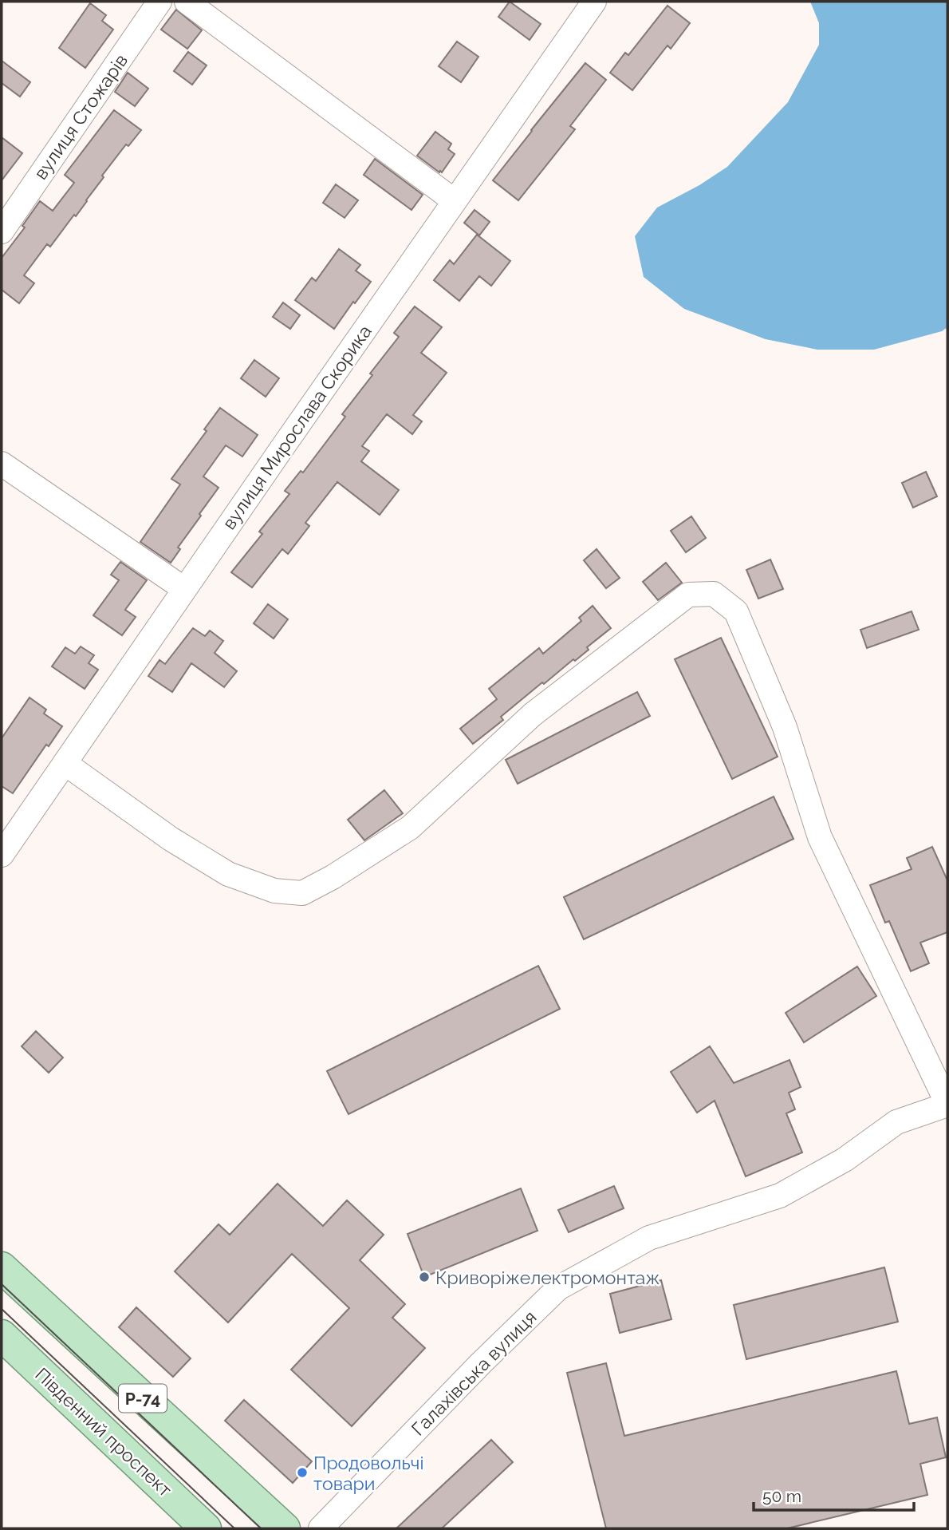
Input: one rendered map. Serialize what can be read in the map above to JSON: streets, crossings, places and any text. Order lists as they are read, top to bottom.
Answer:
{
  "streets": {
    "main road": ["Р-74", "Південний проспект"],
    "street": ["вулиця Стожарів", "вулиця Мирослава Скорика", "Галахівська вулиця"]
  },
  "places": ["Криворіжелектромонтаж", "Продовольчі товари"],
  "scale_bar": "50 m"
}
